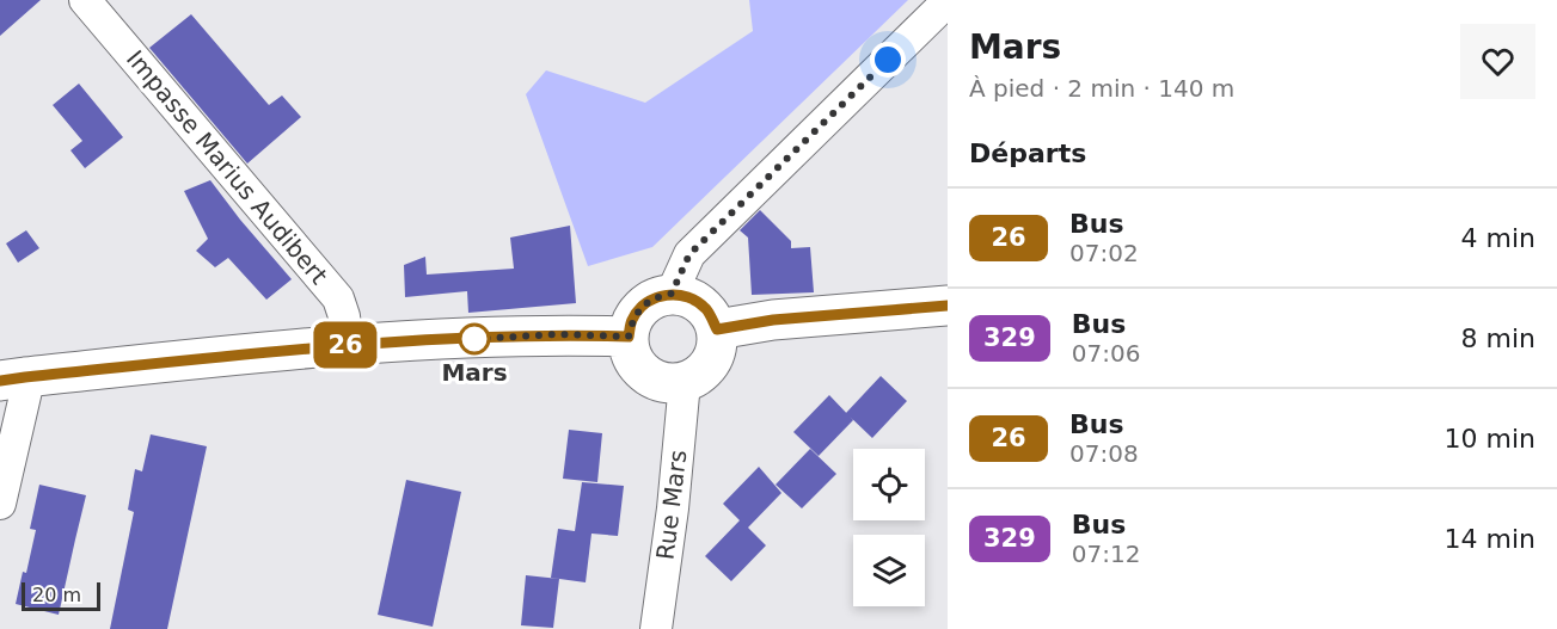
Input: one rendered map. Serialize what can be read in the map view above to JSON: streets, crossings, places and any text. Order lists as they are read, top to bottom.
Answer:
{
  "streets": {
    "street": ["Impasse Marius Audibert", "Rue Mars"]
  },
  "places": ["Mars"],
  "lines": ["bus line 26"],
  "scale_bar": "20 m",
  "page": {
    "on_map": "26",
    "heading": [
      ["Mars", "À pied · 2 min · 140 m"],
      "Départs"
    ],
    "list": [
      {
        "mark": "26",
        "name": "Bus",
        "note": "07:02",
        "value": "4 min"
      },
      {
        "mark": "329",
        "name": "Bus",
        "note": "07:06",
        "value": "8 min"
      },
      {
        "mark": "26",
        "name": "Bus",
        "note": "07:08",
        "value": "10 min"
      },
      {
        "mark": "329",
        "name": "Bus",
        "note": "07:12",
        "value": "14 min"
      }
    ],
    "scale": "20 m"
  }
}
